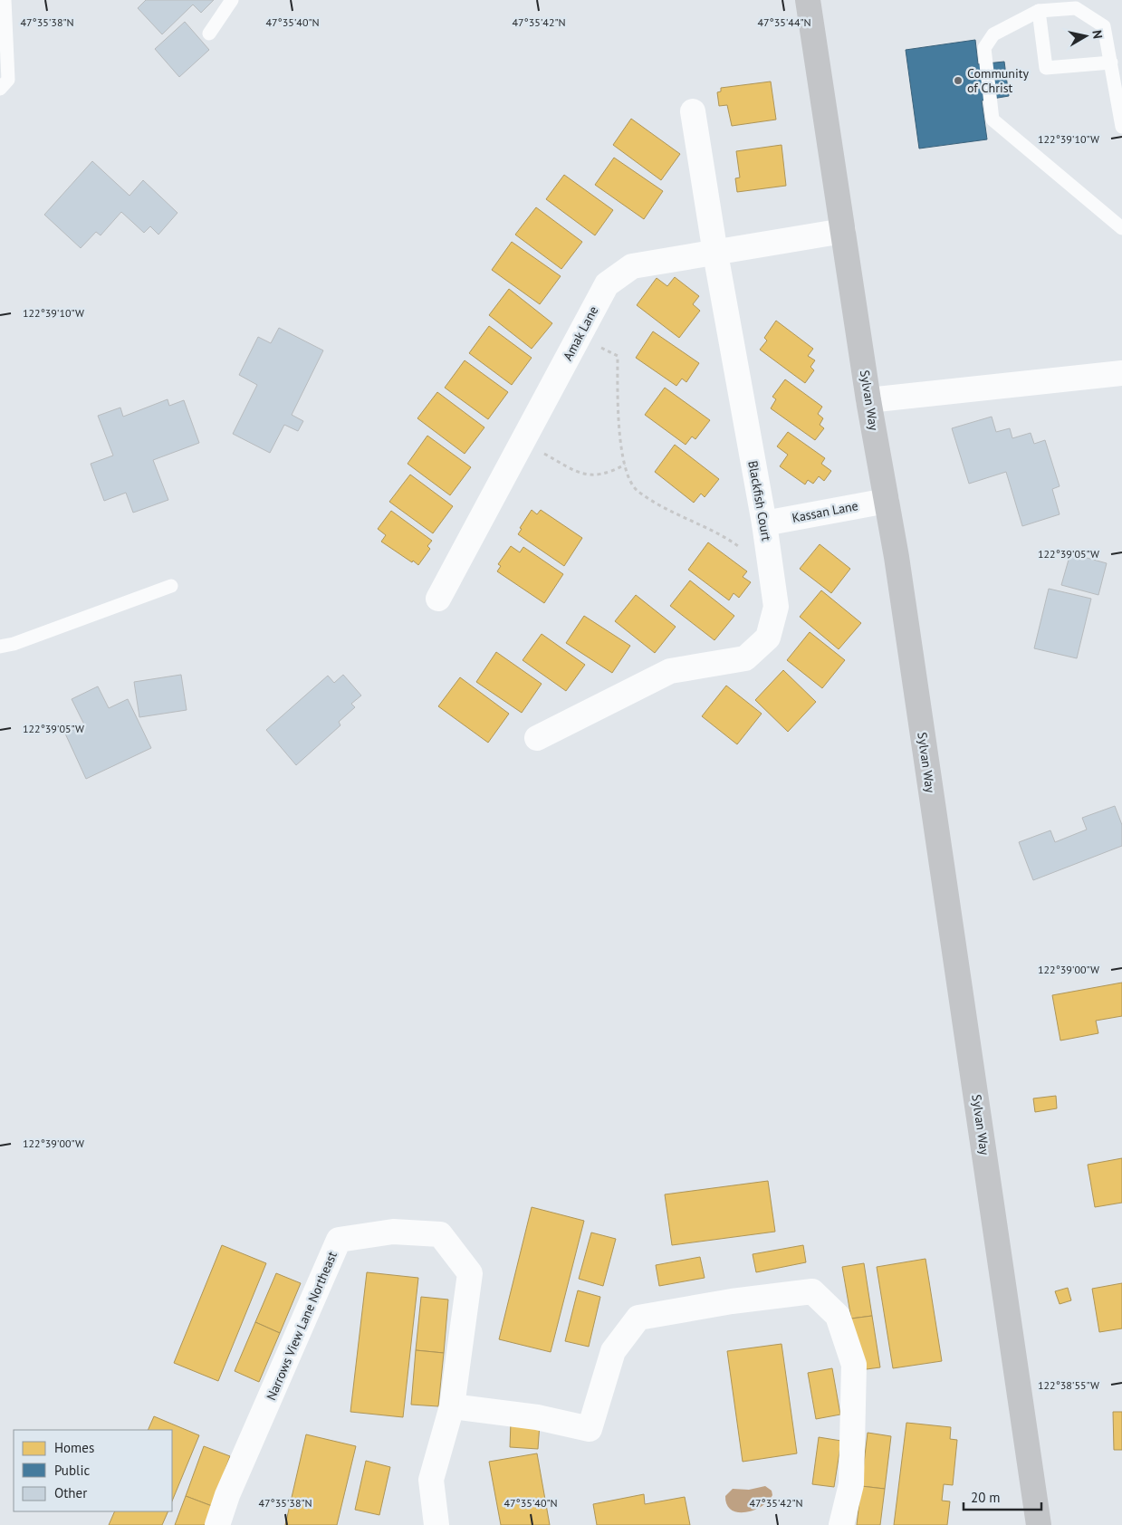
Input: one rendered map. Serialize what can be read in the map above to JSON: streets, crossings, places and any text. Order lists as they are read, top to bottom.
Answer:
{
  "streets": {
    "main road": ["Sylvan Way"],
    "street": [
      "Amak Lane",
      "Blackfish Court",
      "Kassan Lane",
      "Narrows View Lane Northeast"
    ]
  },
  "crossings": [
    ["Amak Lane", "Sylvan Way"],
    ["Amak Lane", "Blackfish Court"],
    ["Sylvan Way", "Kassan Lane"],
    ["Blackfish Court", "Kassan Lane"]
  ],
  "places": ["Community of Christ"],
  "legend": ["Homes", "Public", "Other"],
  "scale_bar": "20 m",
  "north": "right",
  "coordinates": [
    "47°35'38\"N",
    "47°35'40\"N",
    "47°35'44\"N",
    "47°35'42\"N",
    "122°39'10\"W",
    "122°39'05\"W",
    "122°39'00\"W",
    "122°38'55\"W"
  ]
}
